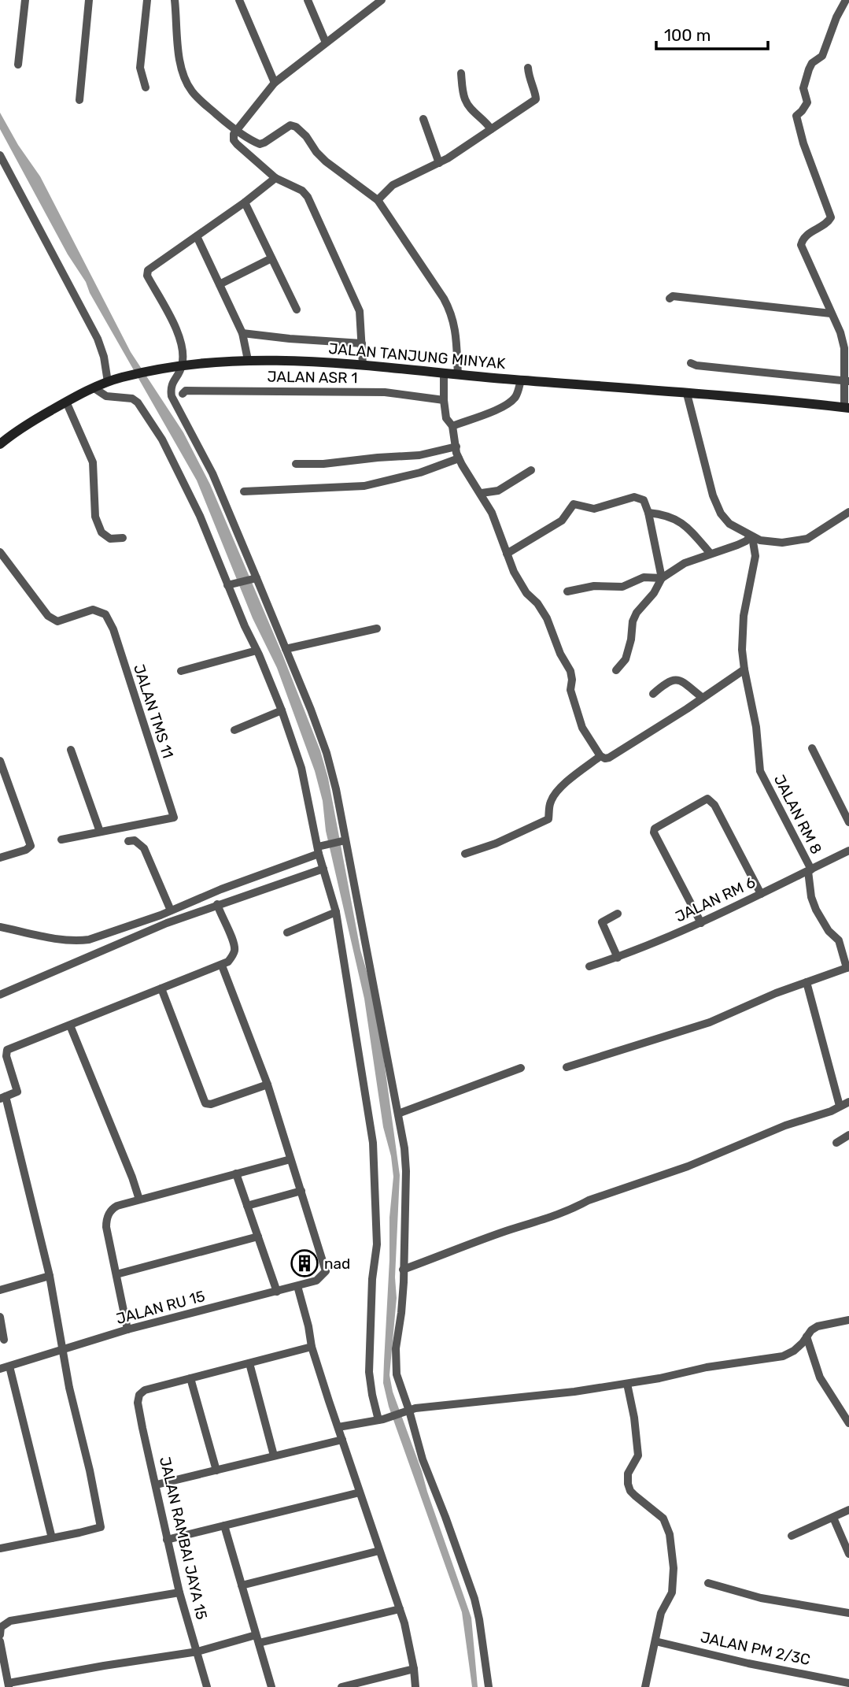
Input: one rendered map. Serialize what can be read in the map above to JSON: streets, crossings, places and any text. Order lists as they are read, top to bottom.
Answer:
{
  "streets": {
    "main road": ["JALAN TANJUNG MINYAK"],
    "street": [
      "JALAN ASR 1",
      "JALAN TMS 11",
      "JALAN RM 8",
      "JALAN RM 6",
      "JALAN RU 15",
      "JALAN RAMBAI JAYA 15",
      "JALAN PM 2/3C"
    ]
  },
  "crossings": [
    ["JALAN RM 8", "JALAN RM 6"]
  ],
  "places": {
    "building": ["nad"]
  },
  "scale_bar": "100 m"
}
